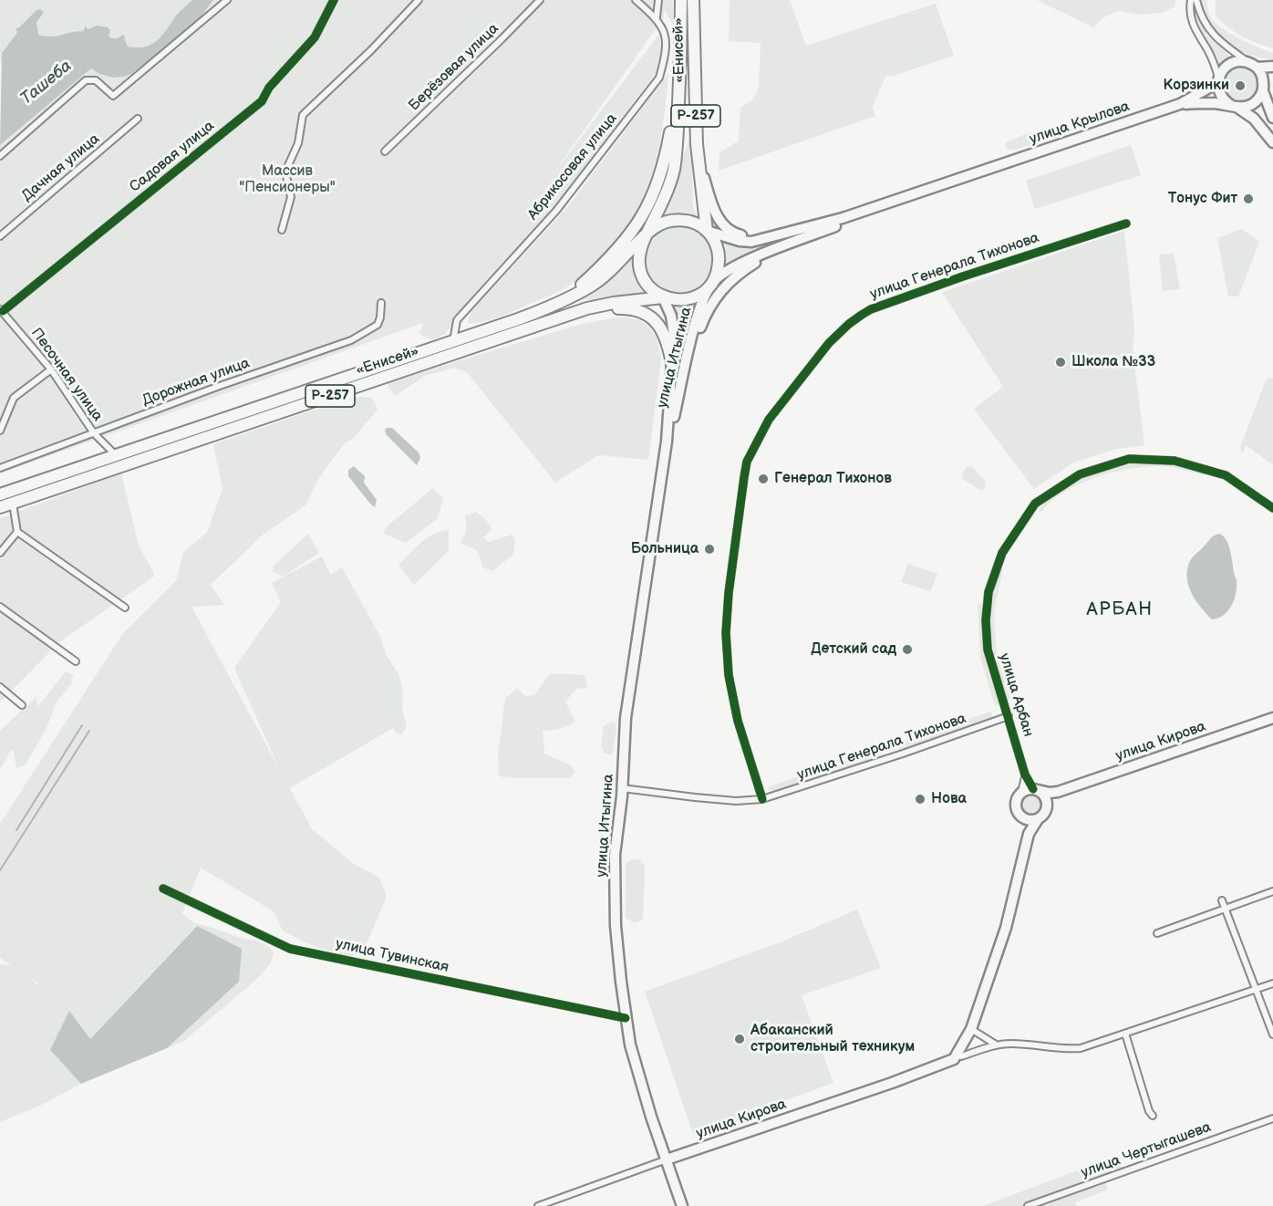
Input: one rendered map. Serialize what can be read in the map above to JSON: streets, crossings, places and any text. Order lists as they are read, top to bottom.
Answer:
{
  "streets": {
    "highway": ["«Енисей»", "Р-257"],
    "main road": ["улица Крылова", "улица Итыгина", "улица Кирова"],
    "street": [
      "Берёзовая улица",
      "Садовая улица",
      "Абрикосовая улица",
      "Дачная улица",
      "улица Генерала Тихонова",
      "Песочная улица",
      "Дорожная улица",
      "улица Арбан",
      "улица Тувинская",
      "улица Чертыгашева"
    ]
  },
  "crossings": [
    ["«Енисей»", "Р-257"],
    ["«Енисей»", "Абрикосовая улица"],
    ["«Енисей»", "улица Итыгина"],
    ["«Енисей»", "Песочная улица"],
    ["Р-257", "улица Итыгина"],
    ["Садовая улица", "Песочная улица"],
    ["улица Генерала Тихонова", "улица Итыгина"],
    ["улица Генерала Тихонова", "улица Арбан"],
    ["улица Итыгина", "улица Кирова"],
    ["улица Итыгина", "улица Тувинская"],
    ["Песочная улица", "Дорожная улица"]
  ],
  "districts": ["АРБАН"],
  "water": ["Ташеба"],
  "parks": ["Массив \"Пенсионеры\""],
  "places": [
    "Корзинки",
    "Тонус Фит",
    "Школа №33",
    "Генерал Тихонов",
    "Больница",
    "Детский сад",
    "Нова",
    "Абаканский строительный техникум"
  ]
}
